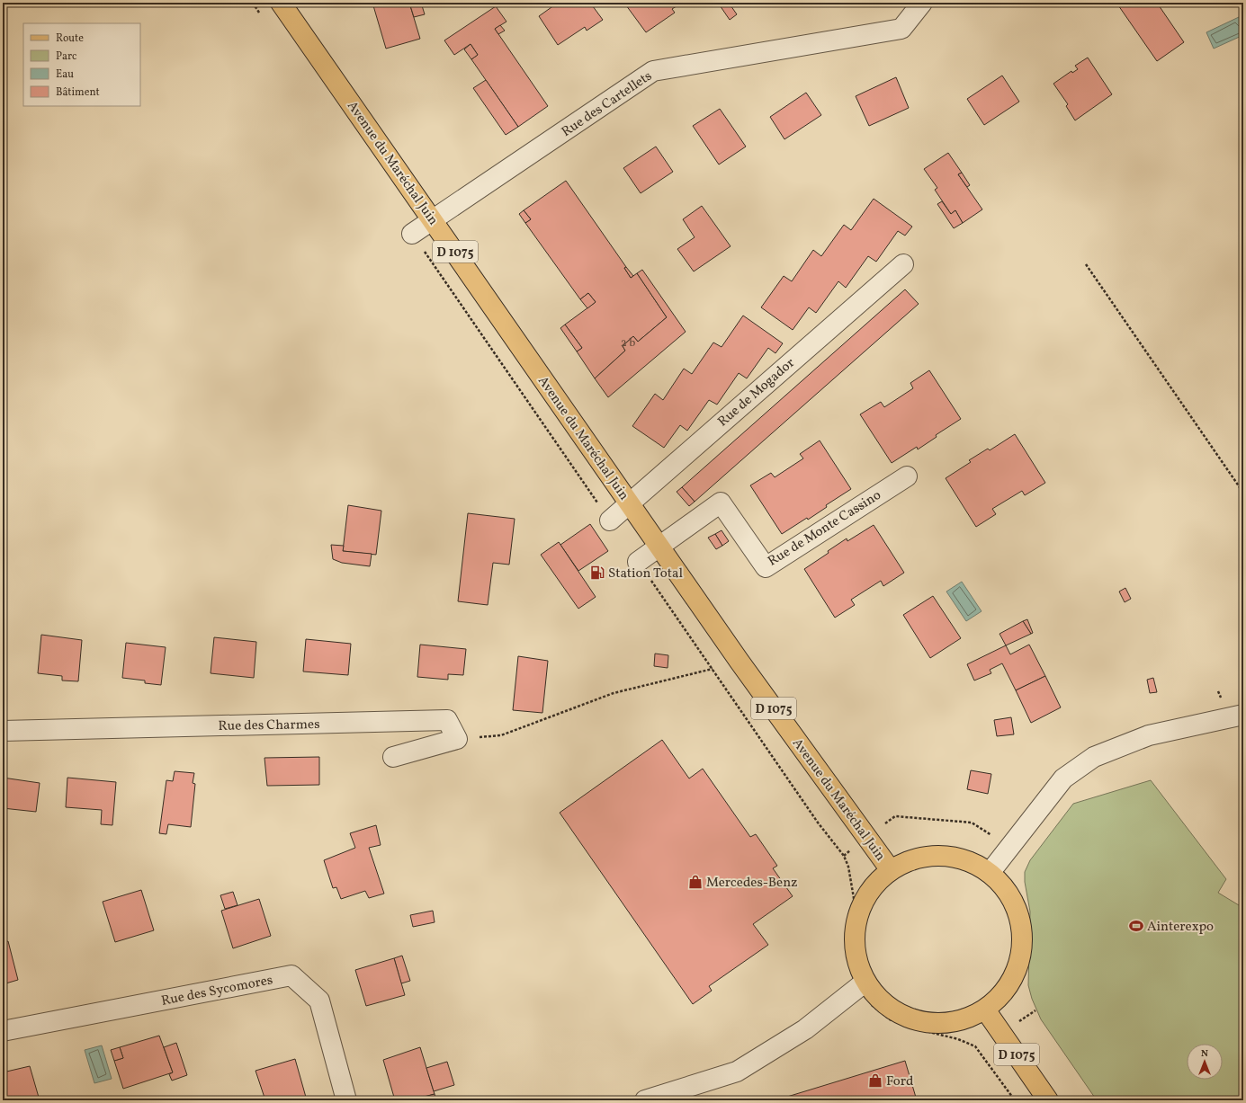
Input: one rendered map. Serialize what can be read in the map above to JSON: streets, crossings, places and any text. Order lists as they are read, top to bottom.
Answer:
{
  "streets": {
    "main road": ["Avenue du Maréchal Juin", "D 1075"],
    "street": [
      "Rue des Cartellets",
      "Rue de Mogador",
      "Rue de Monte Cassino",
      "Rue des Charmes",
      "Rue des Sycomores"
    ]
  },
  "crossings": [
    ["Rue des Cartellets", "Avenue du Maréchal Juin"],
    ["Avenue du Maréchal Juin", "Rue de Mogador"],
    ["Avenue du Maréchal Juin", "Rue de Monte Cassino"]
  ],
  "places": {
    "fuel station": ["Station Total"],
    "shop": ["Mercedes-Benz", "Ford"],
    "sports": ["Ainterexpo"]
  },
  "house_numbers": ["2 b"],
  "legend": [
    "Route",
    "Parc",
    "Eau",
    "Bâtiment"
  ],
  "north": "top"
}
